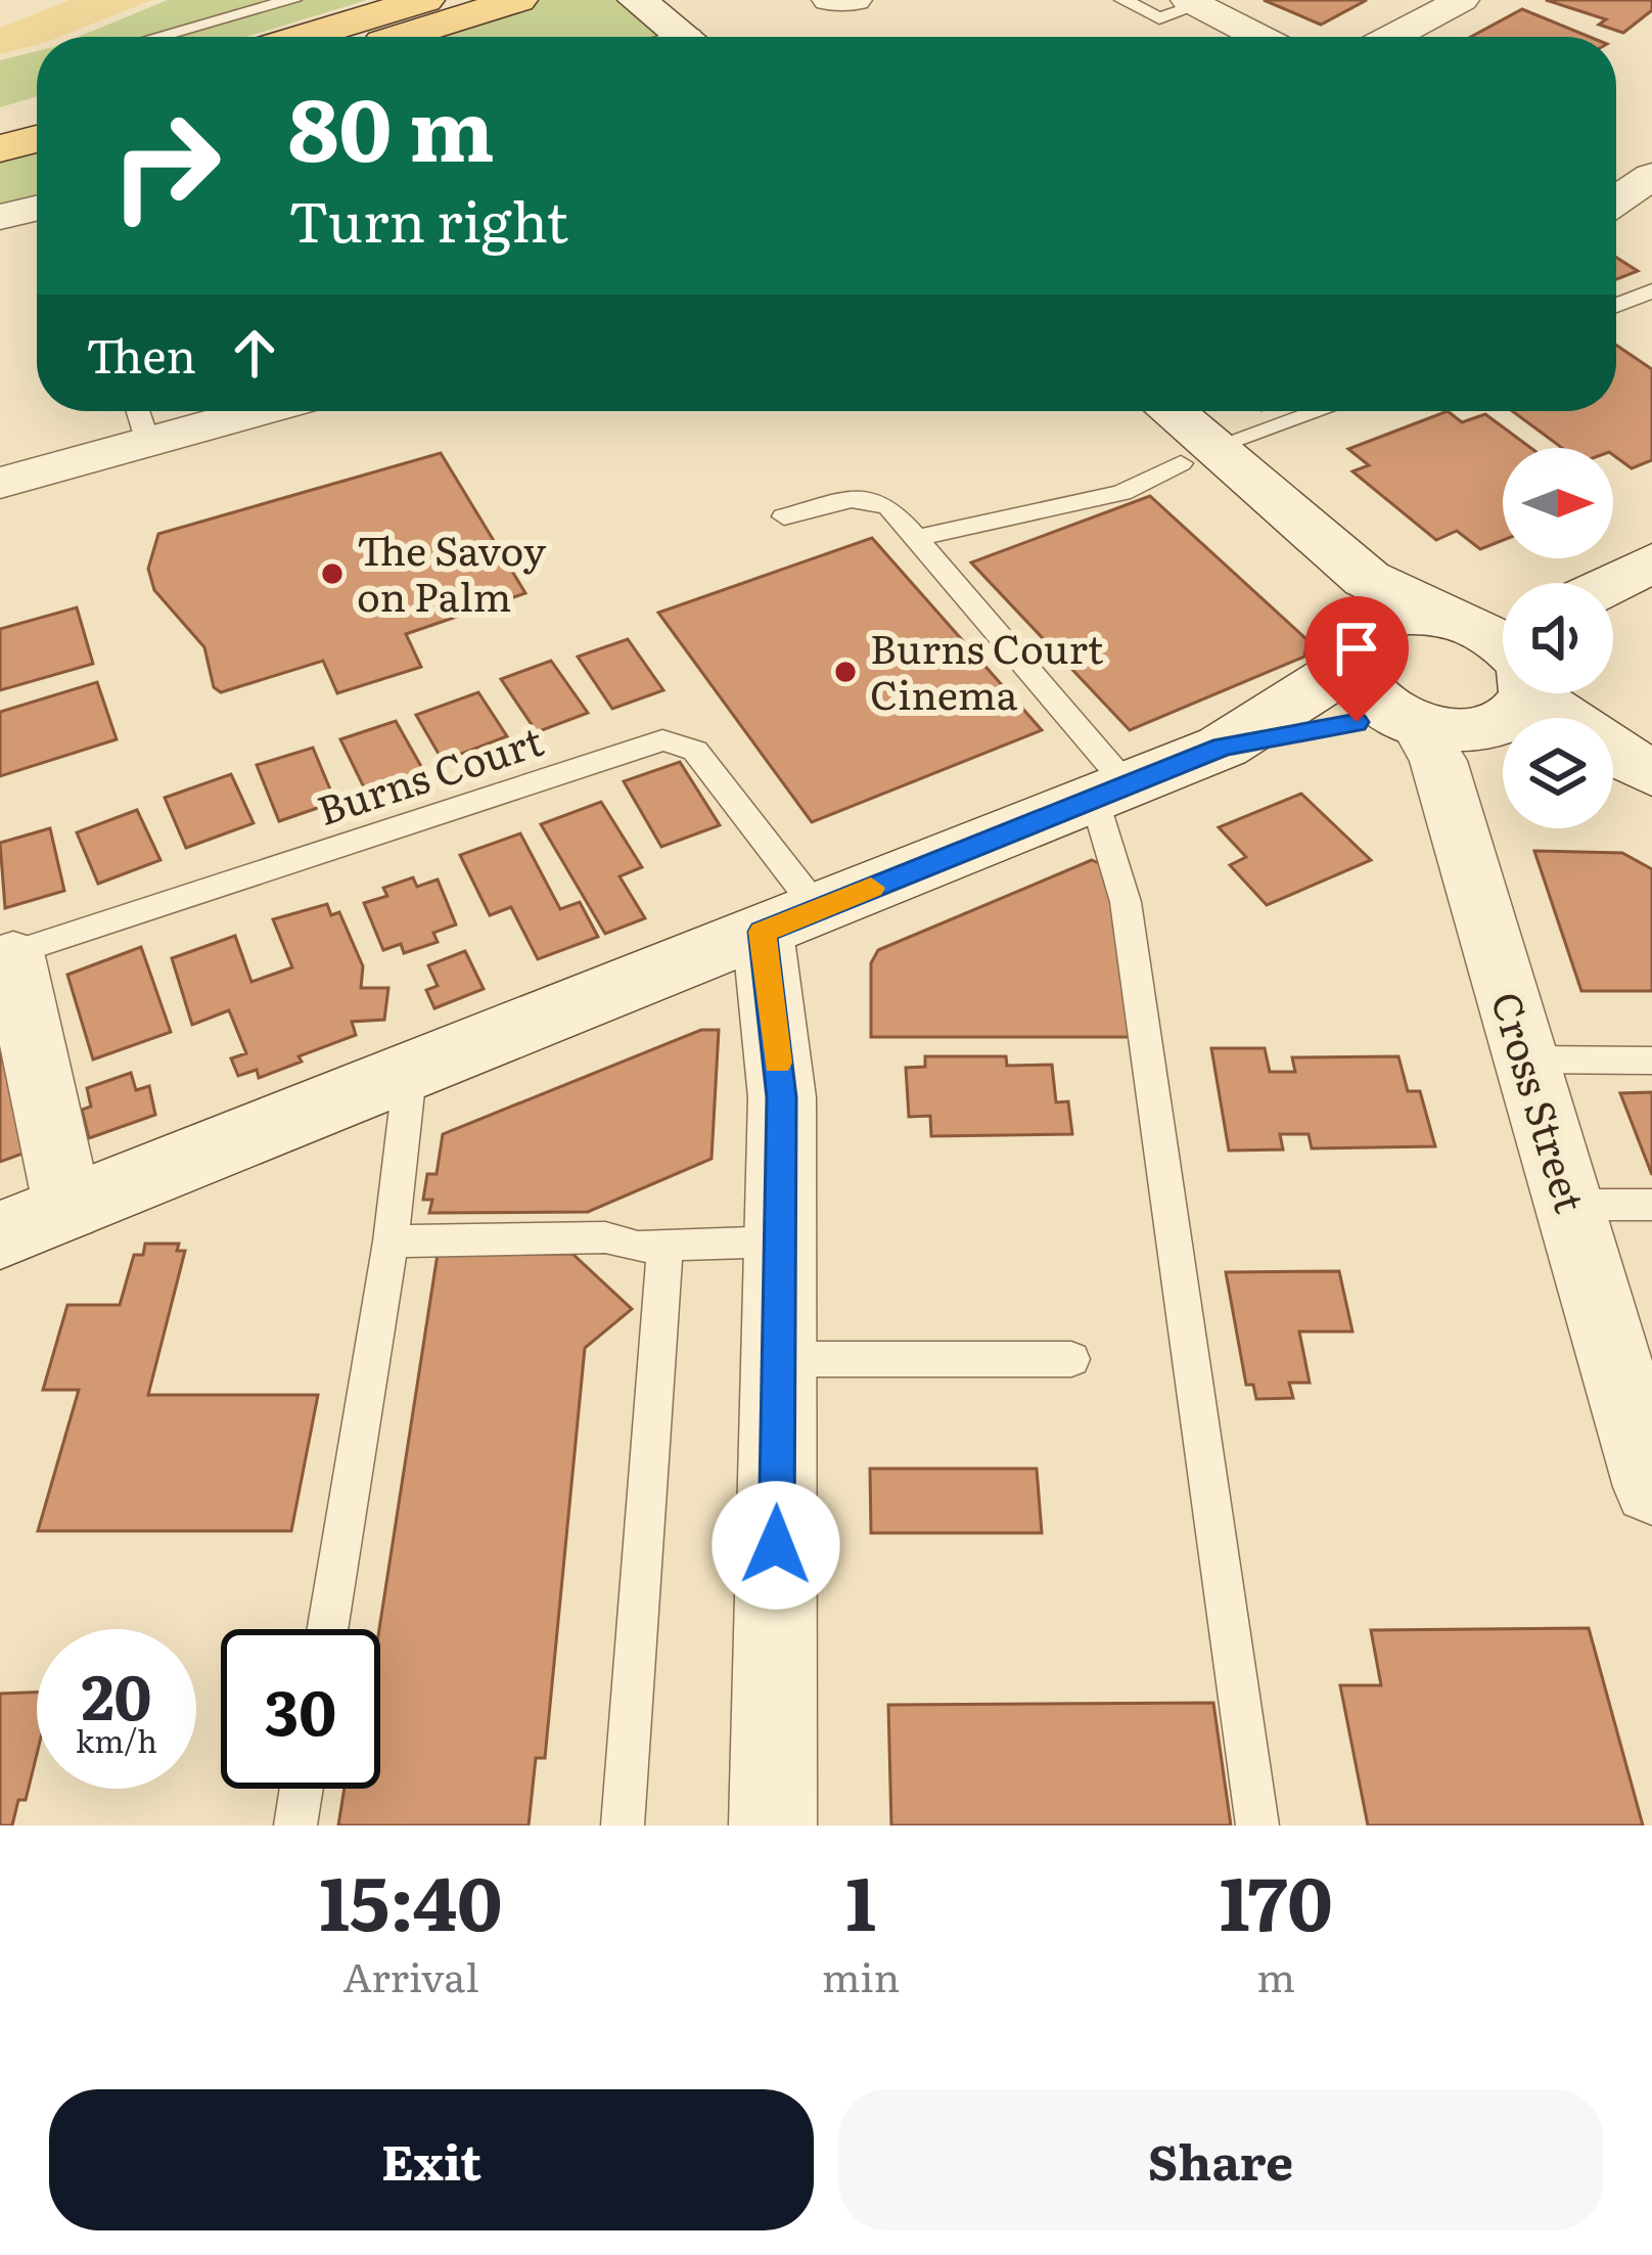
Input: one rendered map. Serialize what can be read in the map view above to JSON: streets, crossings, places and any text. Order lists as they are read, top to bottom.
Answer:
{
  "streets": {
    "street": ["Cross Street"],
    "lane": ["Burns Court"]
  },
  "places": ["The Savoy on Palm", "Burns Court Cinema"],
  "north": "right",
  "page": {
    "turn": ["80 m", "Turn right"],
    "then": "Then",
    "speed": "20 km/h",
    "limit": "30",
    "eta": [
      "15:40",
      "Arrival",
      "1",
      "min",
      "170",
      "m"
    ],
    "buttons": ["Exit", "Share"]
  }
}
